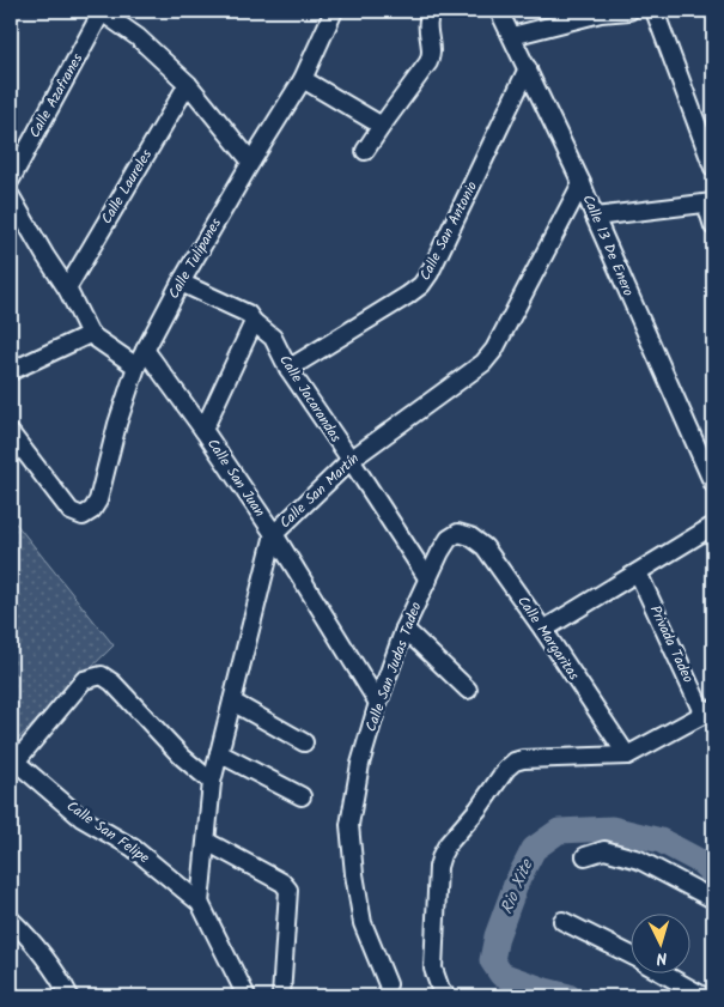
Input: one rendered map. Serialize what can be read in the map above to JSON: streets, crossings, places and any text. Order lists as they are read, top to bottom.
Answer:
{
  "streets": {
    "street": [
      "Calle Azafranes",
      "Calle Laureles",
      "Calle San Antonio",
      "Calle 13 De Enero",
      "Calle Tulipanes",
      "Calle Jacarandas",
      "Calle San Juan",
      "Calle San Martín",
      "Calle Margaritas",
      "Privada Tadeo",
      "Calle San Judas Tadeo",
      "Calle San Felipe"
    ]
  },
  "crossings": [
    ["Calle San Antonio", "Calle 13 De Enero"],
    ["Calle San Antonio", "Calle Jacarandas"],
    ["Calle 13 De Enero", "Calle San Martín"],
    ["Calle Tulipanes", "Calle Jacarandas"],
    ["Calle Tulipanes", "Calle San Juan"],
    ["Calle Jacarandas", "Calle San Martín"],
    ["Calle Jacarandas", "Calle San Judas Tadeo"],
    ["Calle San Juan", "Calle San Martín"],
    ["Calle San Juan", "Calle San Judas Tadeo"],
    ["Calle Margaritas", "Calle San Judas Tadeo"]
  ],
  "water": ["Rio Xite"],
  "north": "bottom"
}
